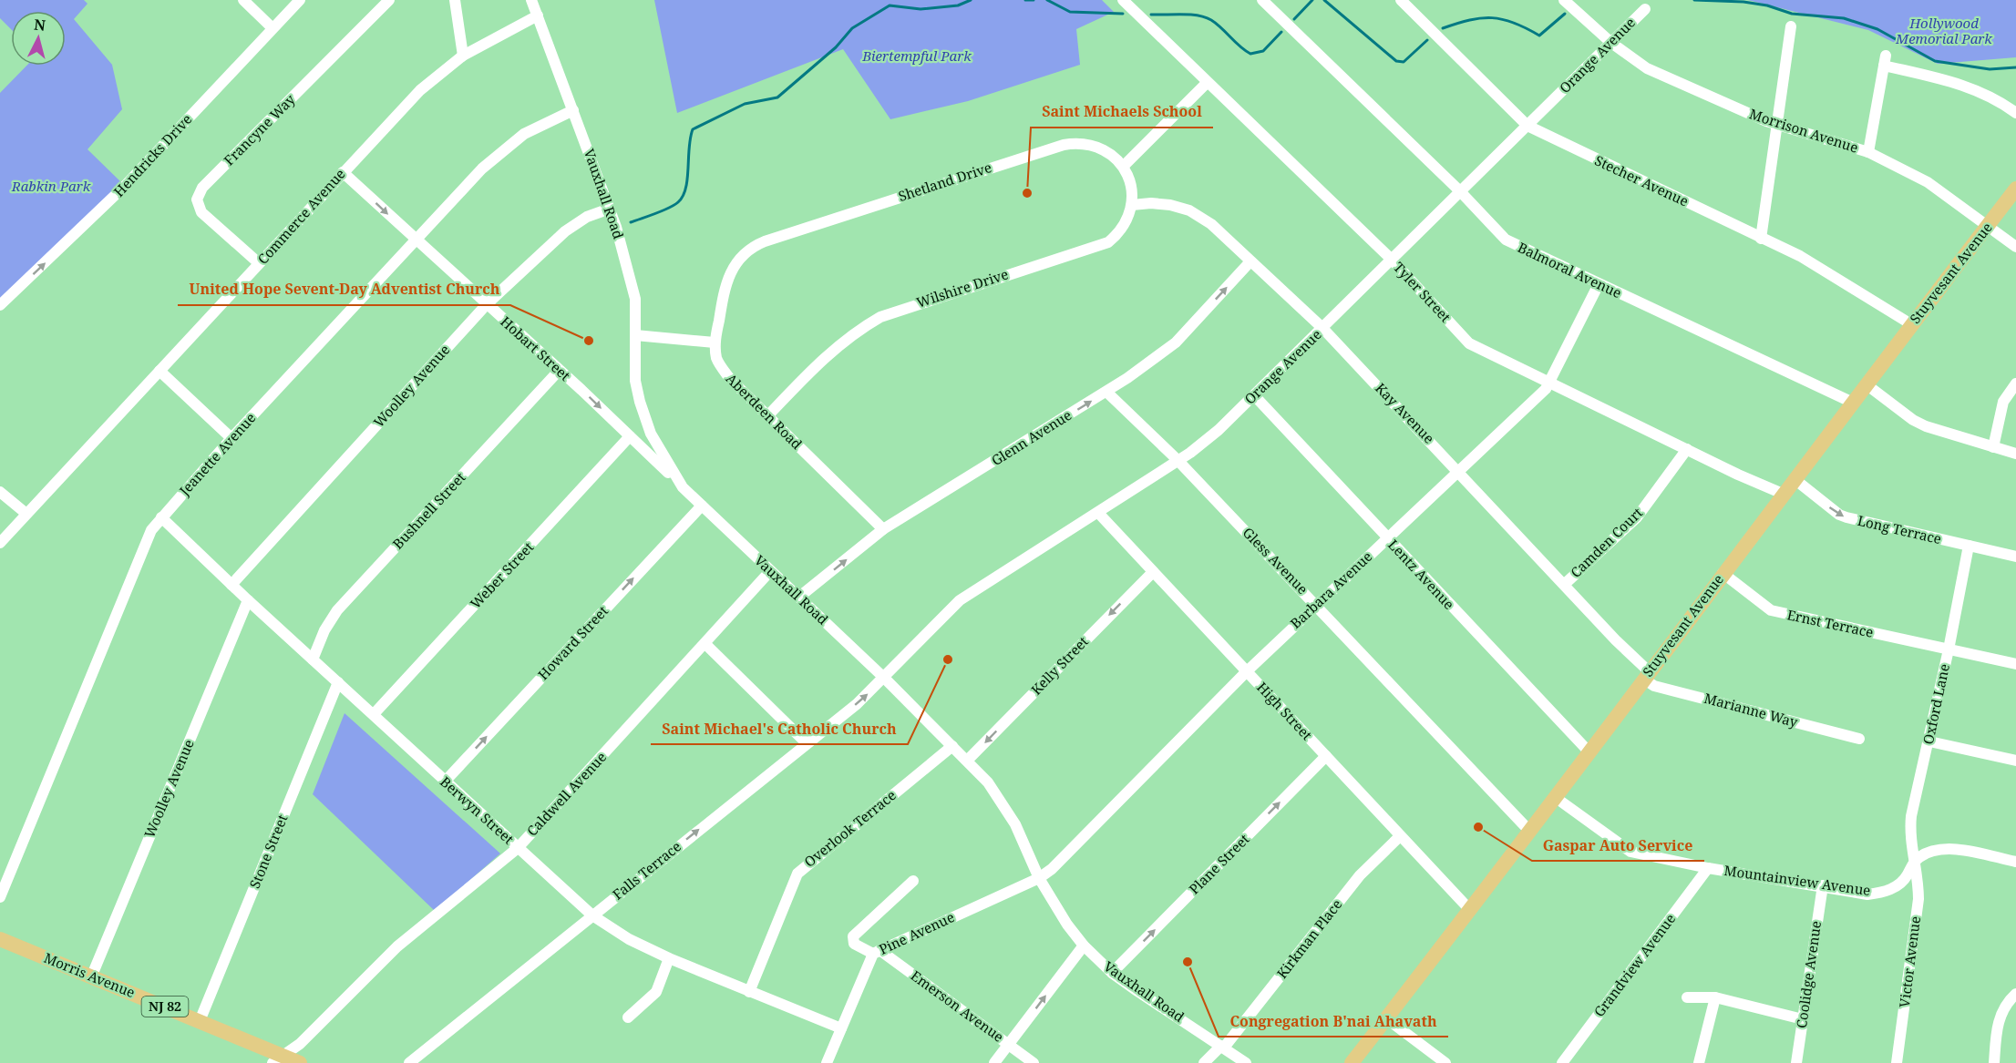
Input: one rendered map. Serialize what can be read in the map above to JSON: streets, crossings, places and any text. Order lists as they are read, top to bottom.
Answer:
{
  "streets": {
    "main road": ["Stuyvesant Avenue", "Morris Avenue", "NJ 82"],
    "street": [
      "Orange Avenue",
      "Francyne Way",
      "Morrison Avenue",
      "Hendricks Drive",
      "Stecher Avenue",
      "Shetland Drive",
      "Vauxhall Road",
      "Commerce Avenue",
      "Balmoral Avenue",
      "Wilshire Drive",
      "Tyler Street",
      "Hobart Street",
      "Woolley Avenue",
      "Aberdeen Road",
      "Kay Avenue",
      "Glenn Avenue",
      "Jeanette Avenue",
      "Bushnell Street",
      "Long Terrace",
      "Camden Court",
      "Gless Avenue",
      "Lentz Avenue",
      "Weber Street",
      "Barbara Avenue",
      "Ernst Terrace",
      "Howard Street",
      "Kelly Street",
      "Oxford Lane",
      "Marianne Way",
      "High Street",
      "Caldwell Avenue",
      "Berwyn Street",
      "Overlook Terrace",
      "Stone Street",
      "Plane Street",
      "Falls Terrace",
      "Mountainview Avenue",
      "Pine Avenue",
      "Kirkman Place",
      "Victor Avenue",
      "Grandview Avenue",
      "Coolidge Avenue",
      "Emerson Avenue"
    ]
  },
  "crossings": [
    ["Orange Avenue", "Morrison Avenue"],
    ["Orange Avenue", "Stecher Avenue"],
    ["Orange Avenue", "Vauxhall Road"],
    ["Orange Avenue", "Balmoral Avenue"],
    ["Orange Avenue", "Tyler Street"],
    ["Orange Avenue", "Kay Avenue"],
    ["Orange Avenue", "Gless Avenue"],
    ["Orange Avenue", "Lentz Avenue"],
    ["Orange Avenue", "High Street"],
    ["Orange Avenue", "Falls Terrace"],
    ["Francyne Way", "Commerce Avenue"],
    ["Morrison Avenue", "Stuyvesant Avenue"],
    ["Stecher Avenue", "Stuyvesant Avenue"],
    ["Shetland Drive", "Aberdeen Road"],
    ["Vauxhall Road", "Commerce Avenue"],
    ["Vauxhall Road", "Hobart Street"],
    ["Vauxhall Road", "Woolley Avenue"],
    ["Vauxhall Road", "Glenn Avenue"],
    ["Vauxhall Road", "Jeanette Avenue"],
    ["Vauxhall Road", "Barbara Avenue"],
    ["Vauxhall Road", "Howard Street"],
    ["Vauxhall Road", "Kelly Street"],
    ["Vauxhall Road", "Caldwell Avenue"],
    ["Vauxhall Road", "Overlook Terrace"],
    ["Vauxhall Road", "Plane Street"],
    ["Vauxhall Road", "Falls Terrace"],
    ["Vauxhall Road", "Pine Avenue"],
    ["Vauxhall Road", "Kirkman Place"],
    ["Commerce Avenue", "Hobart Street"],
    ["Balmoral Avenue", "Stuyvesant Avenue"],
    ["Balmoral Avenue", "Barbara Avenue"],
    ["Stuyvesant Avenue", "Tyler Street"],
    ["Stuyvesant Avenue", "Kay Avenue"],
    ["Stuyvesant Avenue", "Long Terrace"],
    ["Stuyvesant Avenue", "Gless Avenue"],
    ["Stuyvesant Avenue", "Lentz Avenue"],
    ["Stuyvesant Avenue", "Ernst Terrace"],
    ["Stuyvesant Avenue", "Marianne Way"],
    ["Stuyvesant Avenue", "High Street"],
    ["Stuyvesant Avenue", "Mountainview Avenue"],
    ["Wilshire Drive", "Aberdeen Road"],
    ["Wilshire Drive", "Kay Avenue"],
    ["Tyler Street", "Camden Court"],
    ["Tyler Street", "Barbara Avenue"],
    ["Hobart Street", "Woolley Avenue"],
    ["Hobart Street", "Jeanette Avenue"],
    ["Hobart Street", "Bushnell Street"],
    ["Hobart Street", "Weber Street"],
    ["Woolley Avenue", "Berwyn Street"],
    ["Woolley Avenue", "Morris Avenue"],
    ["Aberdeen Road", "Glenn Avenue"],
    ["Kay Avenue", "Glenn Avenue"],
    ["Kay Avenue", "Camden Court"],
    ["Kay Avenue", "Barbara Avenue"],
    ["Kay Avenue", "Marianne Way"],
    ["Glenn Avenue", "Gless Avenue"],
    ["Jeanette Avenue", "Berwyn Street"],
    ["Bushnell Street", "Berwyn Street"],
    ["Long Terrace", "Oxford Lane"],
    ["Gless Avenue", "Barbara Avenue"],
    ["Lentz Avenue", "Barbara Avenue"],
    ["Weber Street", "Berwyn Street"],
    ["Barbara Avenue", "High Street"],
    ["Barbara Avenue", "Pine Avenue"],
    ["Ernst Terrace", "Oxford Lane"],
    ["Howard Street", "Berwyn Street"],
    ["Kelly Street", "High Street"],
    ["Oxford Lane", "Mountainview Avenue"],
    ["Oxford Lane", "Victor Avenue"],
    ["High Street", "Plane Street"],
    ["High Street", "Kirkman Place"],
    ["Caldwell Avenue", "Berwyn Street"],
    ["Caldwell Avenue", "Morris Avenue"],
    ["Berwyn Street", "Overlook Terrace"],
    ["Berwyn Street", "Stone Street"],
    ["Berwyn Street", "Falls Terrace"],
    ["Berwyn Street", "Pine Avenue"],
    ["Stone Street", "Morris Avenue"],
    ["Mountainview Avenue", "Victor Avenue"],
    ["Mountainview Avenue", "Grandview Avenue"],
    ["Mountainview Avenue", "Coolidge Avenue"],
    ["Pine Avenue", "Emerson Avenue"]
  ],
  "one_way": [
    "Hendricks Drive",
    "Hobart Street",
    "Glenn Avenue",
    "Long Terrace",
    "Howard Street",
    "Kelly Street",
    "Plane Street",
    "Falls Terrace"
  ],
  "parks": ["Hollywood Memorial Park", "Biertempful Park", "Rabkin Park"],
  "places": [
    "Saint Michaels School",
    "United Hope Sevent-Day Adventist Church",
    "Saint Michael's Catholic Church",
    "Gaspar Auto Service",
    "Congregation B'nai Ahavath"
  ],
  "north": "top"
}
